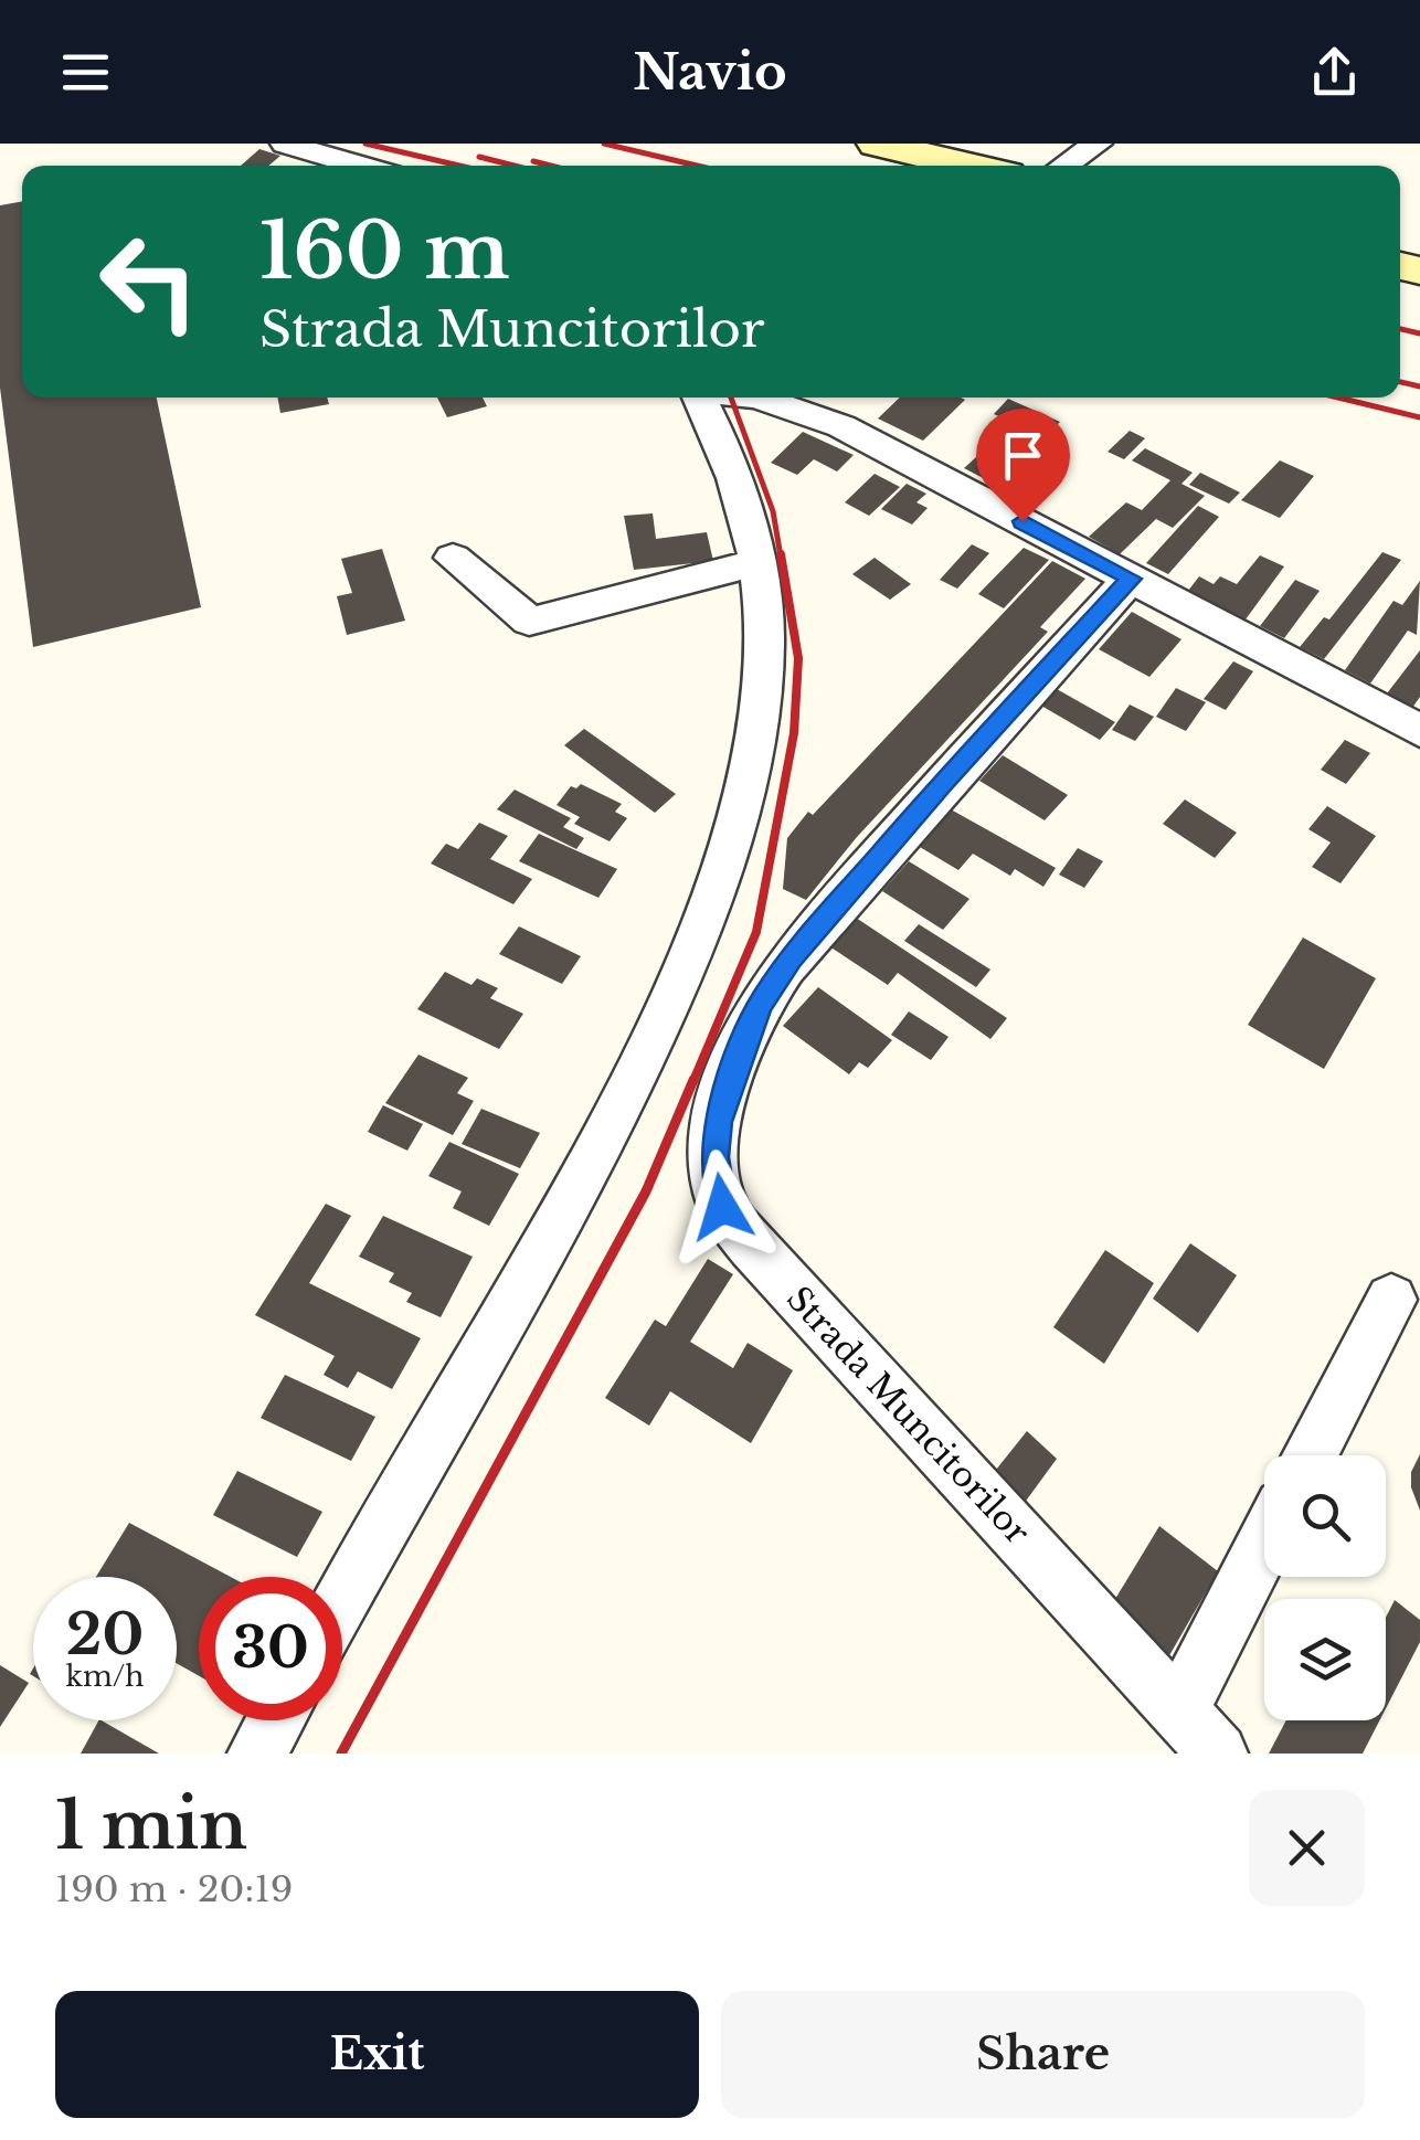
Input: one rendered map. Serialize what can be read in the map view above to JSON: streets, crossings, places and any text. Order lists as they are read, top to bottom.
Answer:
{
  "streets": {
    "street": ["Strada Muncitorilor"]
  },
  "page": {
    "header": "Navio",
    "turn": ["160 m", "Strada Muncitorilor"],
    "speed": "20 km/h",
    "limit": "30",
    "heading": ["1 min", "190 m · 20:19"],
    "buttons": ["Exit", "Share"]
  }
}
